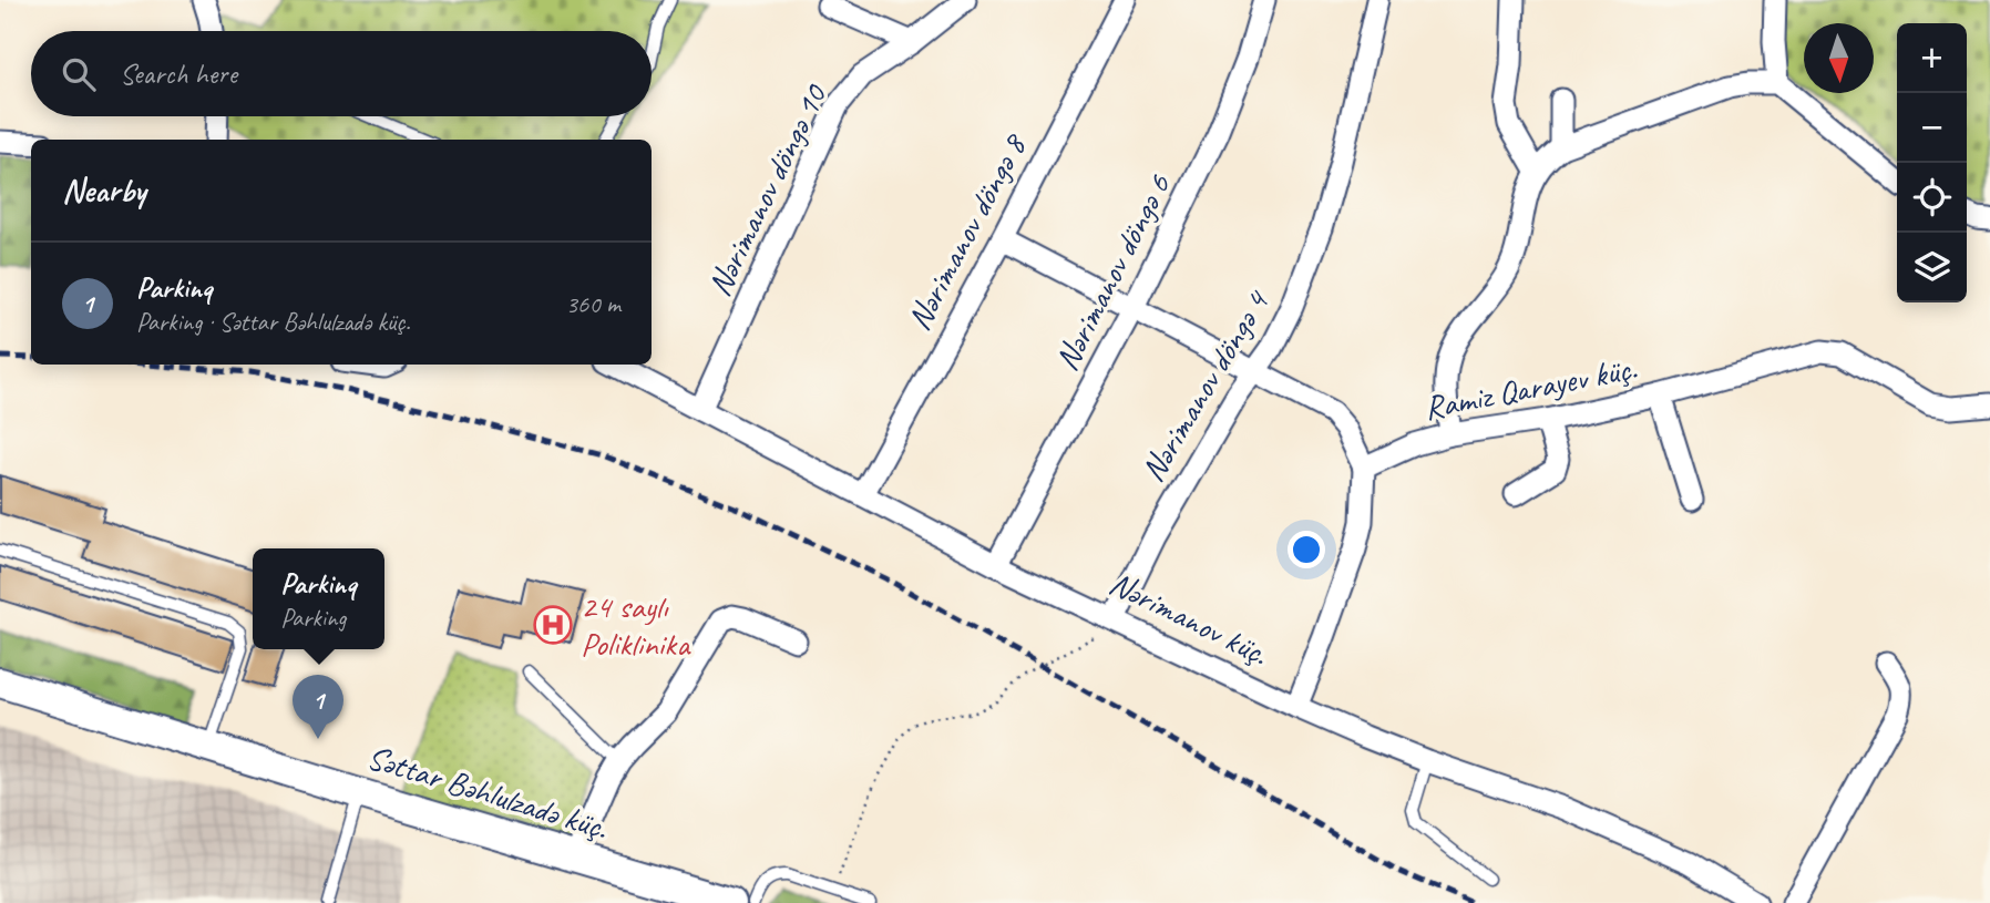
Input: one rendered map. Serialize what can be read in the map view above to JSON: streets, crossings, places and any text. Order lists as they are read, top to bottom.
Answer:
{
  "streets": {
    "main road": ["Səttar Bəhlulzadə küç."],
    "street": [
      "Nərimanov döngə 10",
      "Nərimanov döngə 8",
      "Nərimanov döngə 6",
      "Nərimanov döngə 4",
      "Ramiz Qarayev küç.",
      "Nərimanov küç."
    ]
  },
  "crossings": [
    ["Nərimanov döngə 10", "Nərimanov küç."],
    ["Nərimanov döngə 8", "Nərimanov küç."],
    ["Nərimanov döngə 6", "Nərimanov küç."],
    ["Nərimanov döngə 4", "Nərimanov küç."]
  ],
  "places": {
    "hospital": ["24 saylı Poliklinika"]
  },
  "north": "bottom",
  "page": {
    "map_buttons": ["+", "−"],
    "search": "Search here",
    "heading": "Nearby",
    "list": [
      {
        "mark": "1",
        "name": "Parkinq",
        "note": "Parking · Səttar Bəhlulzadə küç.",
        "value": "360 m"
      }
    ],
    "popup": ["Parkinq", "Parking"],
    "pins": "1"
  }
}
